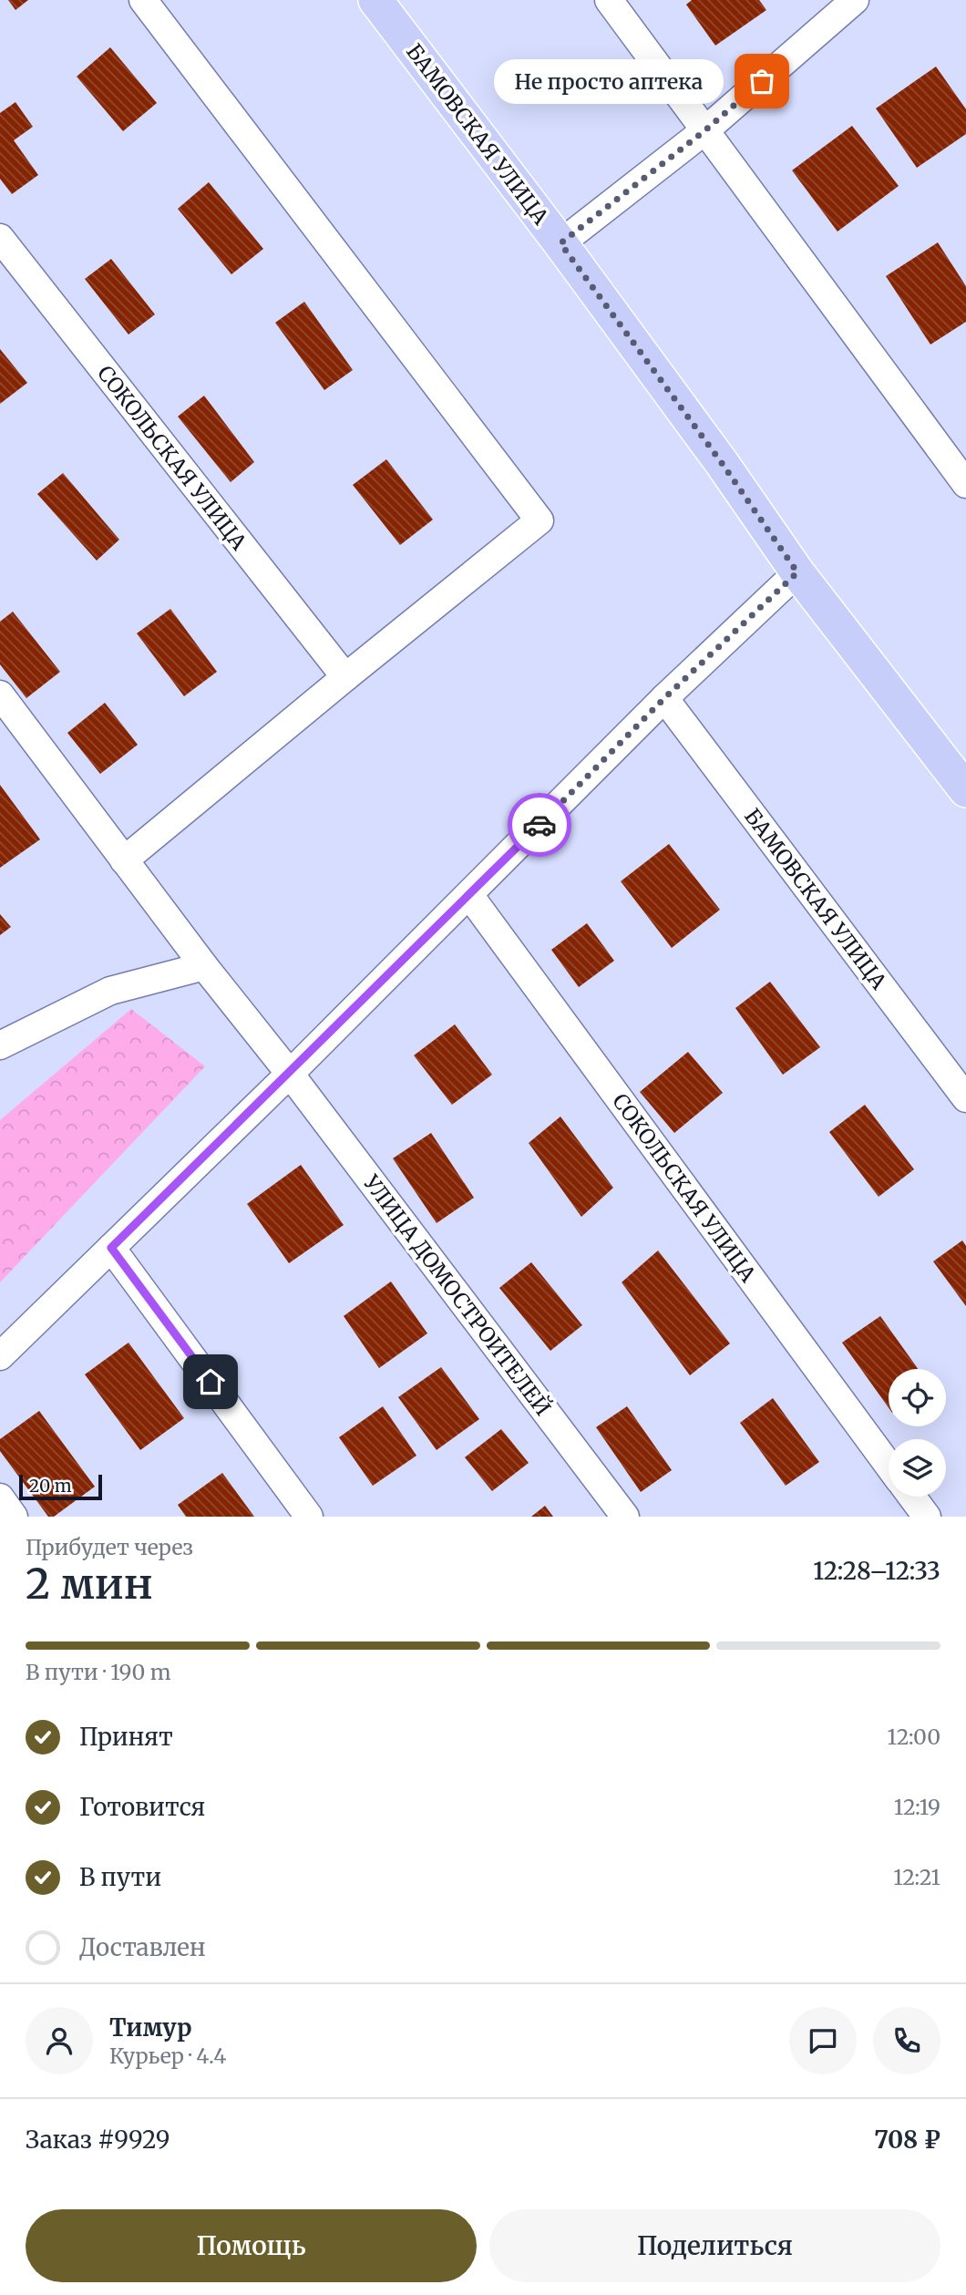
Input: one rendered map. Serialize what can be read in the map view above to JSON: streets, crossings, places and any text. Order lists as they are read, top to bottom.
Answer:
{
  "streets": {
    "main road": ["БАМОВСКАЯ УЛИЦА"],
    "street": ["СОКОЛЬСКАЯ УЛИЦА", "УЛИЦА ДОМОСТРОИТЕЛЕЙ"]
  },
  "places": ["Не просто аптека"],
  "scale_bar": "20 m",
  "page": {
    "bubble": "Не просто аптека",
    "scale": "20 m",
    "heading": ["2 мин", "Прибудет через", "12:28–12:33"],
    "panel": [
      "Тимур",
      "Курьер · 4.4",
      "Заказ #9929",
      "708 ₽"
    ],
    "bar": "В пути · 190 m",
    "list": [
      ["Принят", "12:00"],
      ["Готовится", "12:19"],
      ["В пути", "12:21"],
      "Доставлен"
    ],
    "buttons": ["Помощь", "Поделиться"]
  }
}
